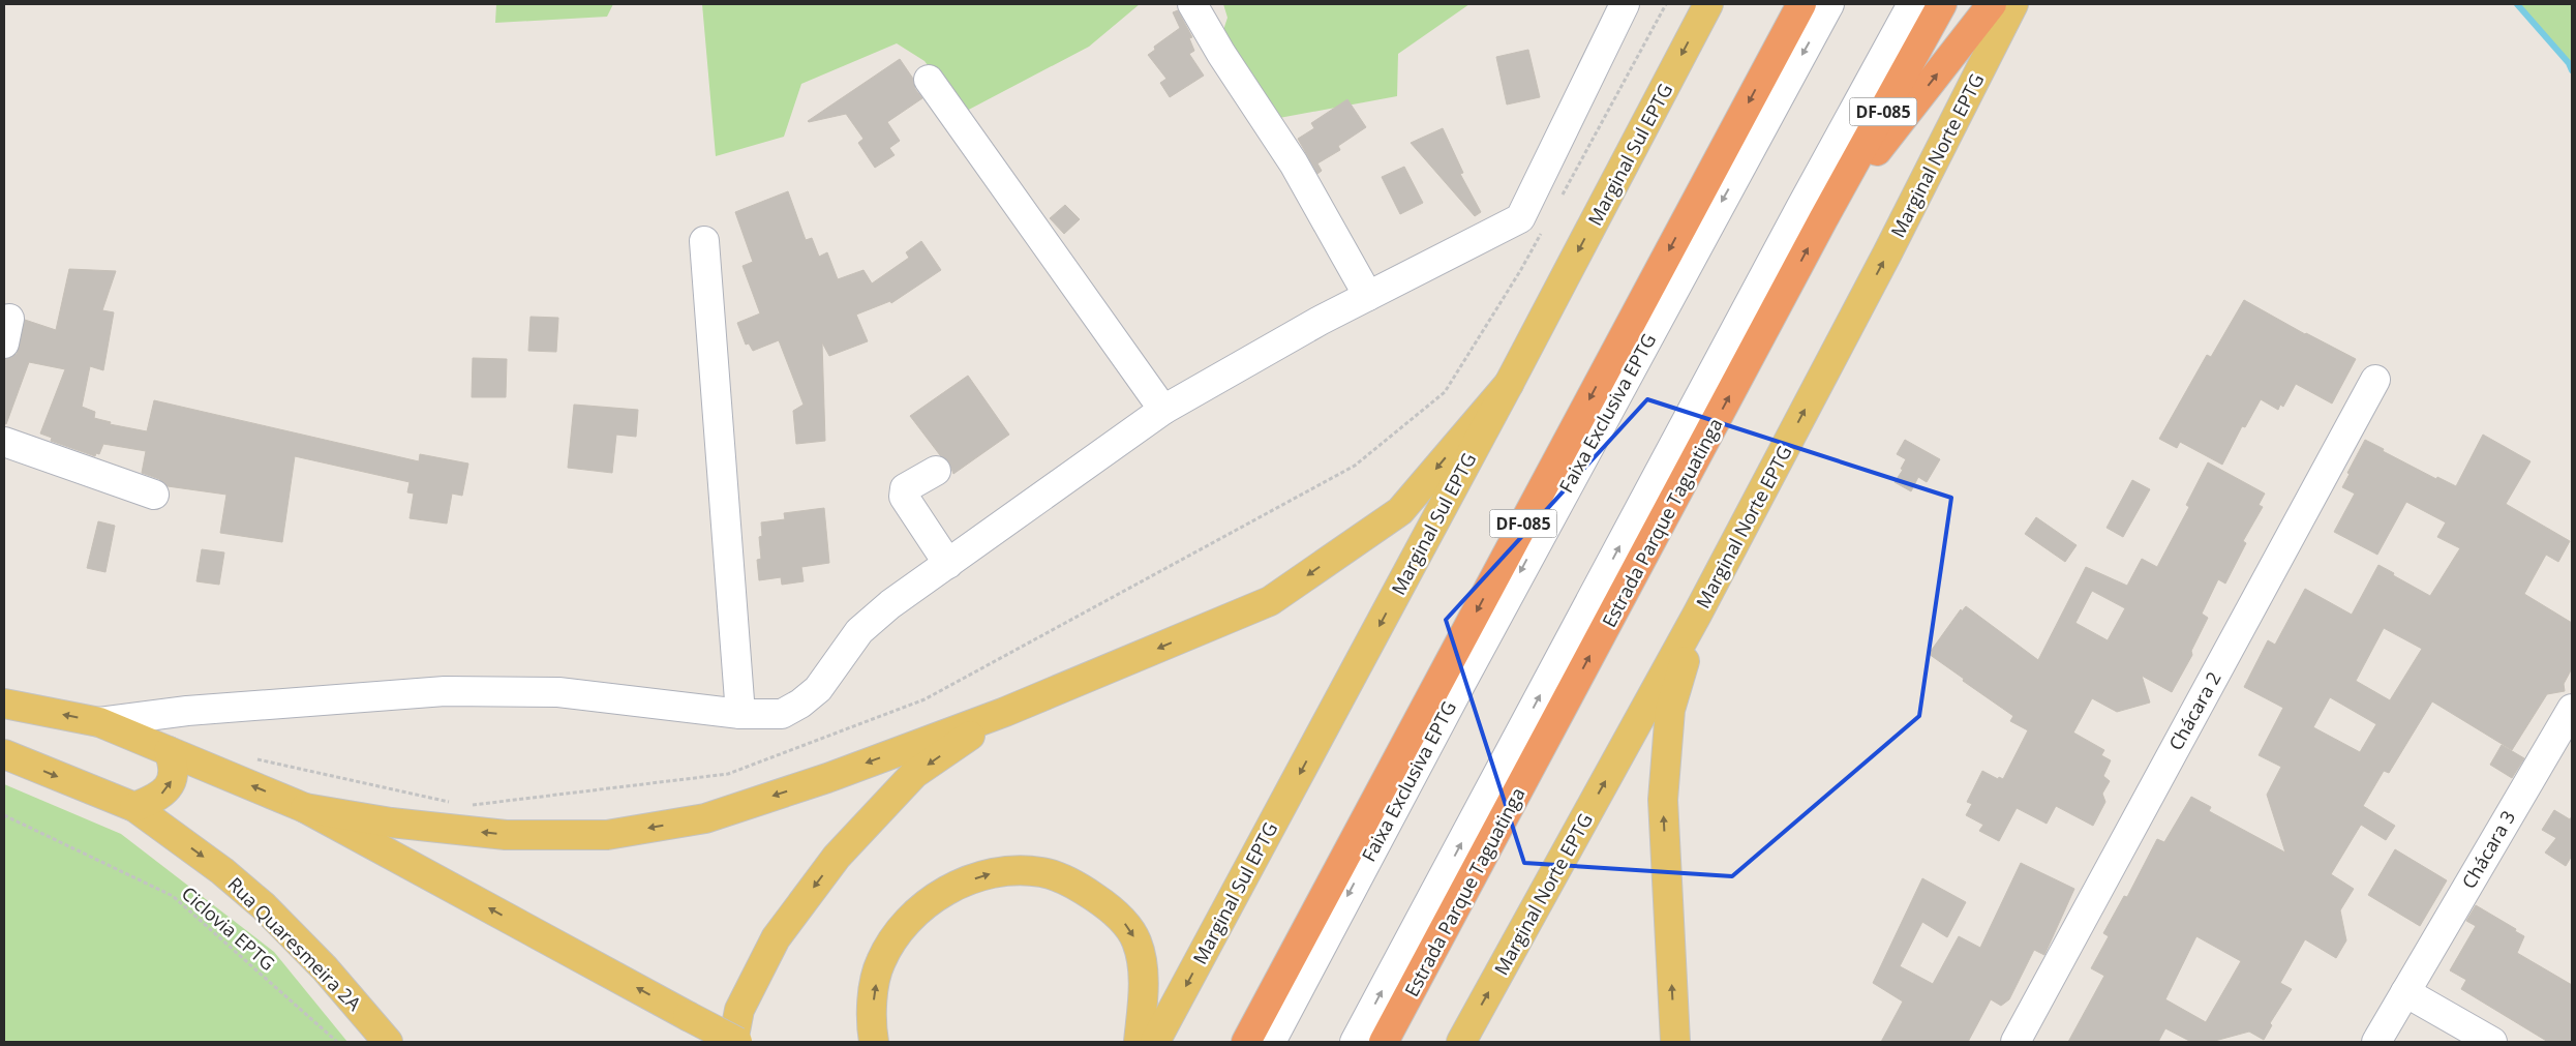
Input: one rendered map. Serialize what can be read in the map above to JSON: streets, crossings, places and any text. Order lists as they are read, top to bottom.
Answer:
{
  "streets": {
    "highway": ["DF-085", "Estrada Parque Taguatinga"],
    "main road": ["Marginal Sul EPTG", "Marginal Norte EPTG", "Rua Quaresmeira 2A"],
    "street": ["Faixa Exclusiva EPTG", "Chácara 2", "Chácara 3"],
    "path": ["Ciclovia EPTG"]
  },
  "one_way": ["Marginal Sul EPTG", "Marginal Norte EPTG"]
}
